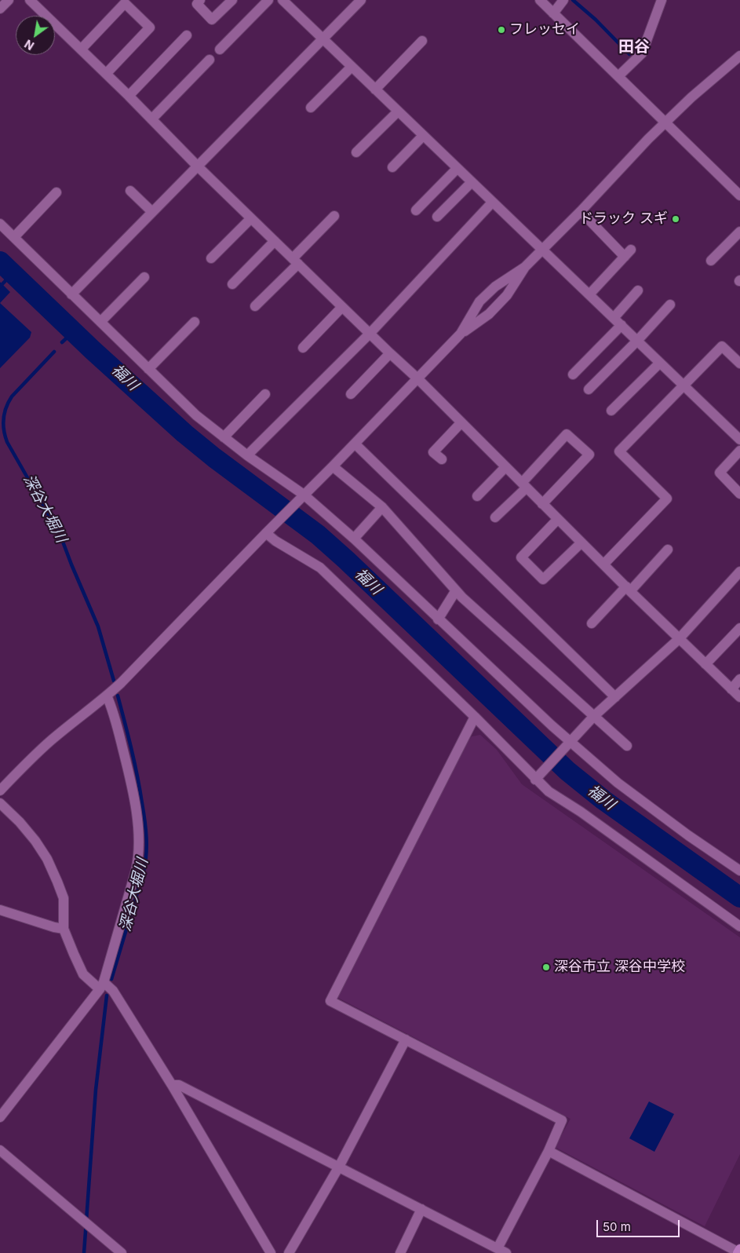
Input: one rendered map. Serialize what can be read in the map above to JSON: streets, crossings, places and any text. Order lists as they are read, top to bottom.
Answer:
{
  "districts": ["田谷"],
  "water": ["福川", "深谷大堀川"],
  "places": ["フレッセイ", "ドラック スギ", "深谷市立 深谷中学校"],
  "scale_bar": "50 m",
  "north": "bottom left"
}
